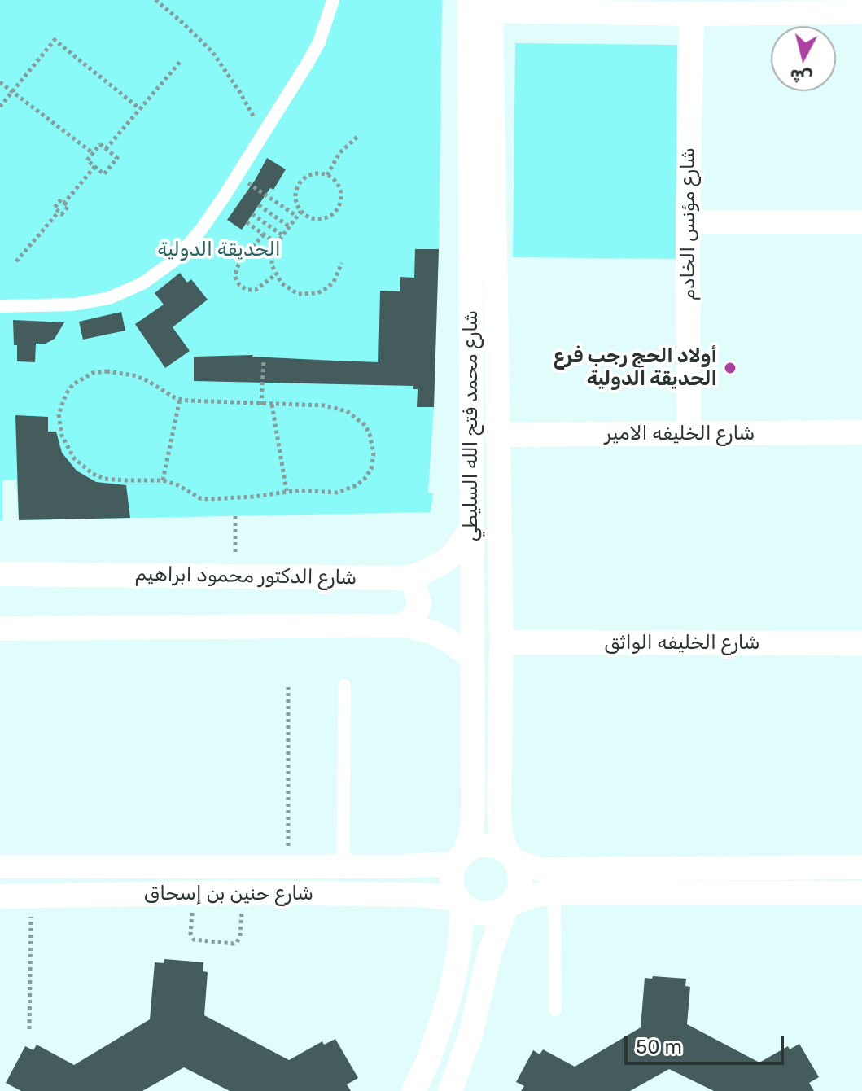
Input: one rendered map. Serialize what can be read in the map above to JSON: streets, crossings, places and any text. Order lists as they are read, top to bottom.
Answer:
{
  "streets": {
    "street": [
      "شارع مؤنس الخادم",
      "شارع محمد فتح الله السليطي",
      "شارع الخليفه الامير",
      "شارع الدكتور محمود ابراهيم",
      "شارع الخليفه الواثق",
      "شارع حنين بن إسحاق"
    ]
  },
  "crossings": [
    ["شارع مؤنس الخادم", "شارع الخليفه الامير"],
    ["شارع محمد فتح الله السليطي", "شارع الخليفه الامير"],
    ["شارع محمد فتح الله السليطي", "شارع الدكتور محمود ابراهيم"],
    ["شارع محمد فتح الله السليطي", "شارع الخليفه الواثق"],
    ["شارع محمد فتح الله السليطي", "شارع حنين بن إسحاق"]
  ],
  "parks": ["الحديقة الدولية"],
  "places": ["أولاد الحج رجب فرع الحديقة الدولية"],
  "scale_bar": "50 m",
  "north": "bottom"
}
